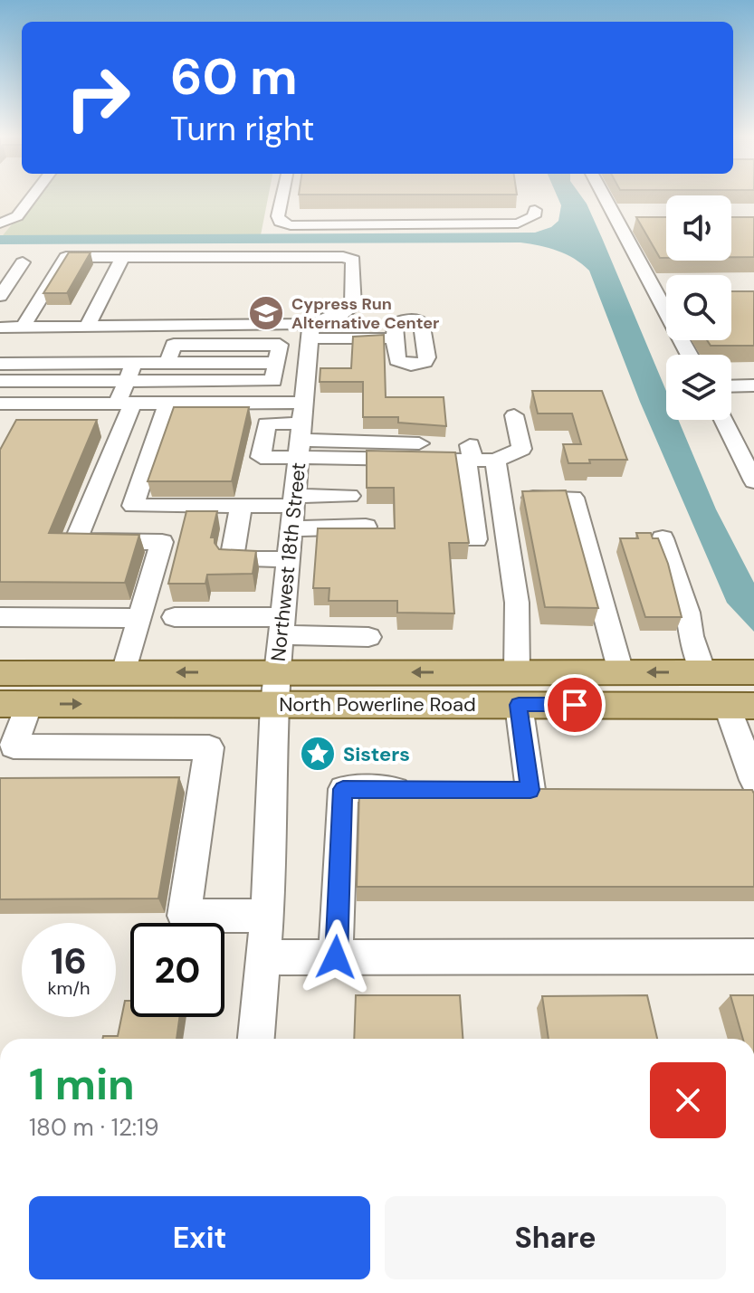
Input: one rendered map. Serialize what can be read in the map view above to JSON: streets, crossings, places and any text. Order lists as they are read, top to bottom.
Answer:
{
  "streets": {
    "main road": ["North Powerline Road"],
    "street": ["Northwest 18th Street"]
  },
  "crossings": [
    ["Northwest 18th Street", "North Powerline Road"]
  ],
  "places": {
    "school or university": ["Cypress Run Alternative Center"],
    "place": ["Sisters"]
  },
  "page": {
    "turn": ["60 m", "Turn right"],
    "speed": "16 km/h",
    "limit": "20",
    "heading": ["1 min", "180 m · 12:19"],
    "buttons": ["Exit", "Share"]
  }
}
